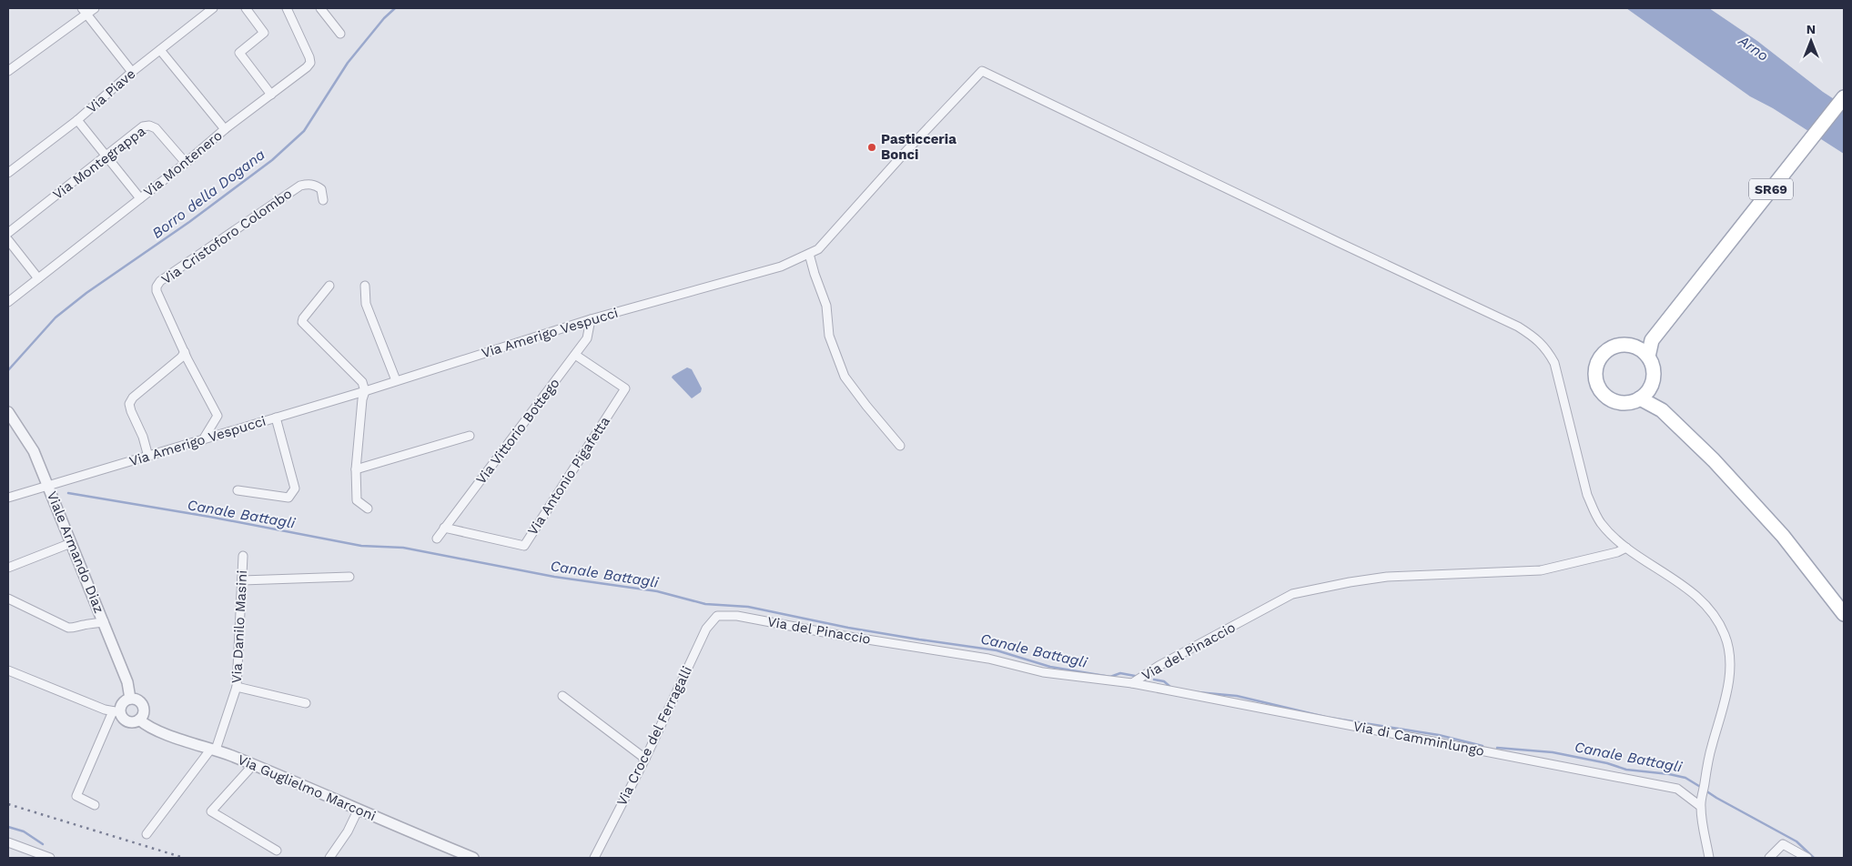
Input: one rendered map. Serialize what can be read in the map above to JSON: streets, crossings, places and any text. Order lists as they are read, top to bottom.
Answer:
{
  "streets": {
    "main road": ["SR69"],
    "street": [
      "Via Piave",
      "Via Montegrappa",
      "Via Montenero",
      "Via Cristoforo Colombo",
      "Via Amerigo Vespucci",
      "Via Vittorio Bottego",
      "Via Antonio Pigafetta",
      "Viale Armando Diaz",
      "Via Danilo Masini",
      "Via del Pinaccio",
      "Via Croce del Ferragalli",
      "Via di Camminlungo",
      "Via Guglielmo Marconi"
    ]
  },
  "crossings": [
    ["Via Montegrappa", "Via Montenero"],
    ["Via Cristoforo Colombo", "Via Amerigo Vespucci"],
    ["Via Amerigo Vespucci", "Via Vittorio Bottego"],
    ["Via Amerigo Vespucci", "Viale Armando Diaz"],
    ["Via Amerigo Vespucci", "Via del Pinaccio"],
    ["Via Vittorio Bottego", "Via Antonio Pigafetta"],
    ["Viale Armando Diaz", "Via Guglielmo Marconi"],
    ["Via Danilo Masini", "Via Guglielmo Marconi"],
    ["Via del Pinaccio", "Via Croce del Ferragalli"],
    ["Via del Pinaccio", "Via di Camminlungo"]
  ],
  "water": ["Arno", "Borro della Dogana", "Canale Battagli"],
  "places": ["Pasticceria Bonci"],
  "north": "top"
}
